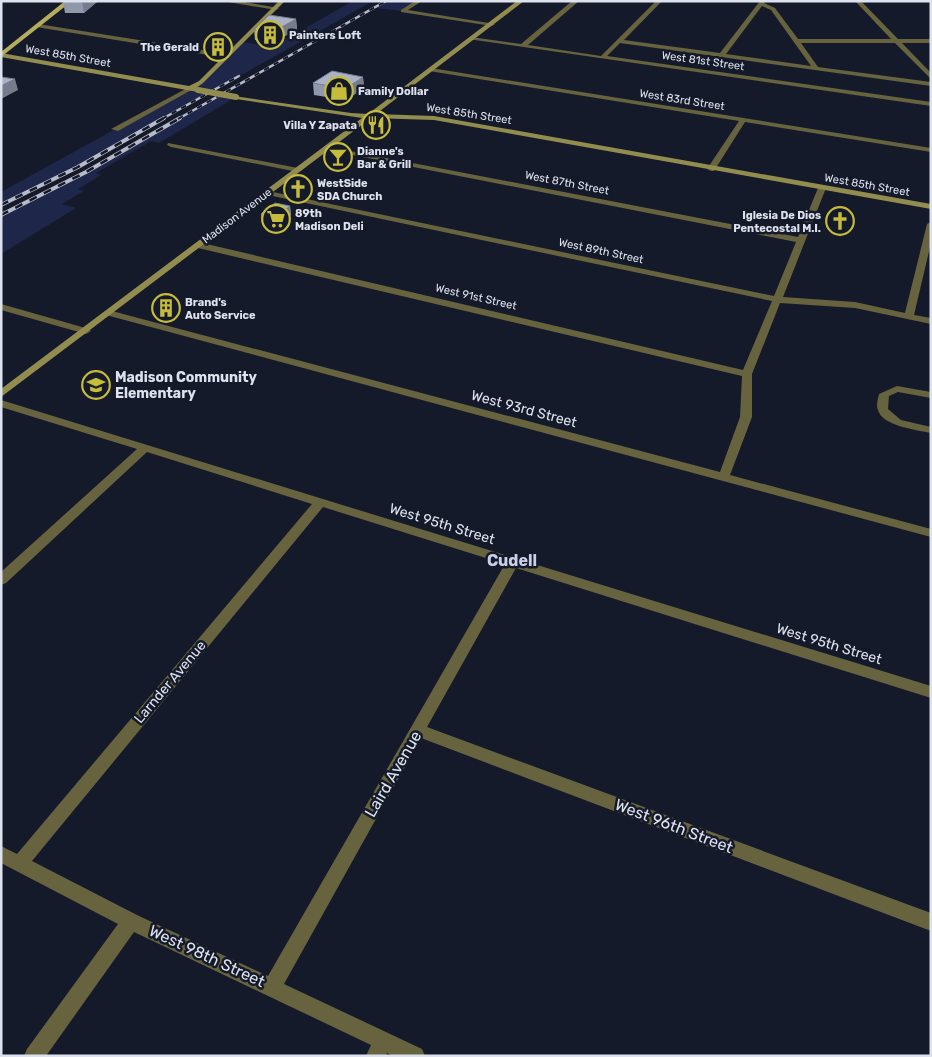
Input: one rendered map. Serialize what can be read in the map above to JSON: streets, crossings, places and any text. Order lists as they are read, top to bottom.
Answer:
{
  "streets": {
    "street": [
      "West 85th Street",
      "West 81st Street",
      "West 83rd Street",
      "West 87th Street",
      "Madison Avenue",
      "West 89th Street",
      "West 91st Street",
      "West 93rd Street",
      "West 95th Street",
      "Larnder Avenue",
      "Laird Avenue",
      "West 96th Street",
      "West 98th Street"
    ]
  },
  "crossings": [
    ["West 85th Street", "Madison Avenue"],
    ["West 81st Street", "Madison Avenue"],
    ["West 83rd Street", "Madison Avenue"],
    ["West 87th Street", "Madison Avenue"],
    ["Madison Avenue", "West 89th Street"],
    ["Madison Avenue", "West 91st Street"],
    ["Madison Avenue", "West 93rd Street"],
    ["West 95th Street", "Larnder Avenue"],
    ["West 95th Street", "Laird Avenue"],
    ["Larnder Avenue", "West 98th Street"],
    ["Laird Avenue", "West 96th Street"],
    ["Laird Avenue", "West 98th Street"]
  ],
  "districts": ["Cudell"],
  "places": {
    "building": ["Painters Loft", "The Gerald", "Brand's Auto Service"],
    "shop": ["Family Dollar"],
    "restaurant": ["Villa Y Zapata"],
    "bar": ["Dianne's Bar & Grill"],
    "church": ["WestSide SDA Church", "Iglesia De Dios Pentecostal M.I."],
    "supermarket": ["89th Madison Deli"],
    "school or university": ["Madison Community Elementary"]
  }
}
